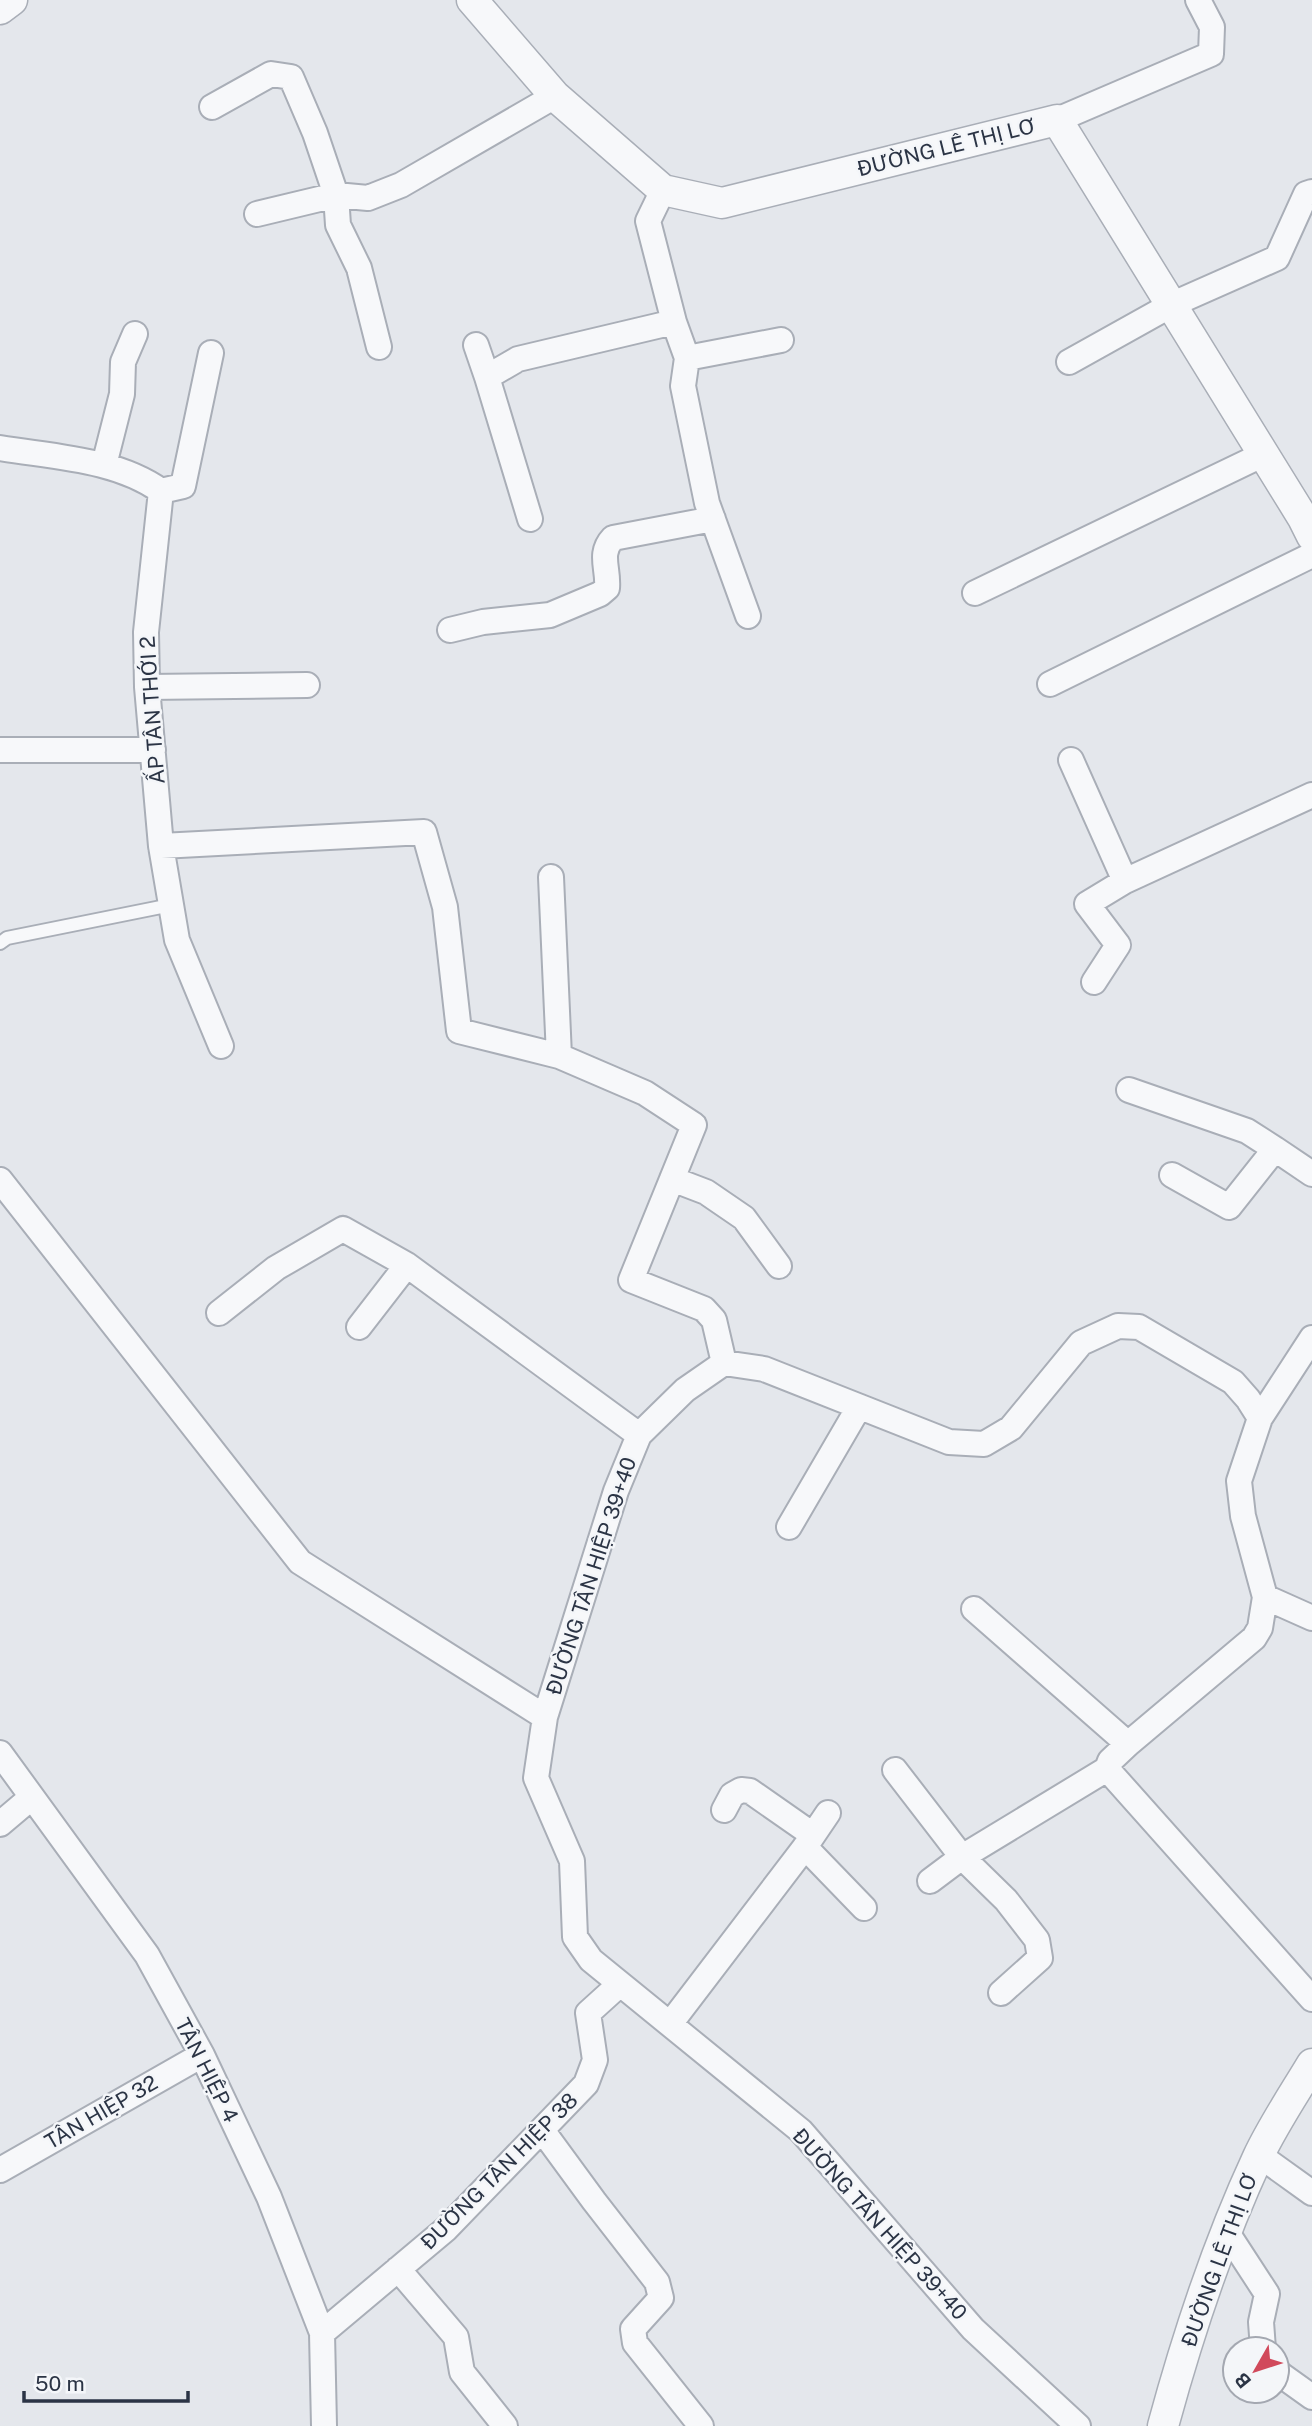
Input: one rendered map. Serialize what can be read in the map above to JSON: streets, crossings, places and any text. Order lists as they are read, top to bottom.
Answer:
{
  "streets": {
    "street": [
      "ĐƯỜNG LÊ THỊ LƠ",
      "ẤP TÂN THỚI 2",
      "ĐƯỜNG TÂN HIỆP 39+40",
      "TÂN HIỆP 4",
      "TÂN HIỆP 32",
      "ĐƯỜNG TÂN HIỆP 38"
    ]
  },
  "crossings": [
    ["ĐƯỜNG TÂN HIỆP 39+40", "ĐƯỜNG TÂN HIỆP 38"],
    ["TÂN HIỆP 4", "TÂN HIỆP 32"],
    ["TÂN HIỆP 4", "ĐƯỜNG TÂN HIỆP 38"]
  ],
  "scale_bar": "50 m",
  "north": "bottom left"
}
